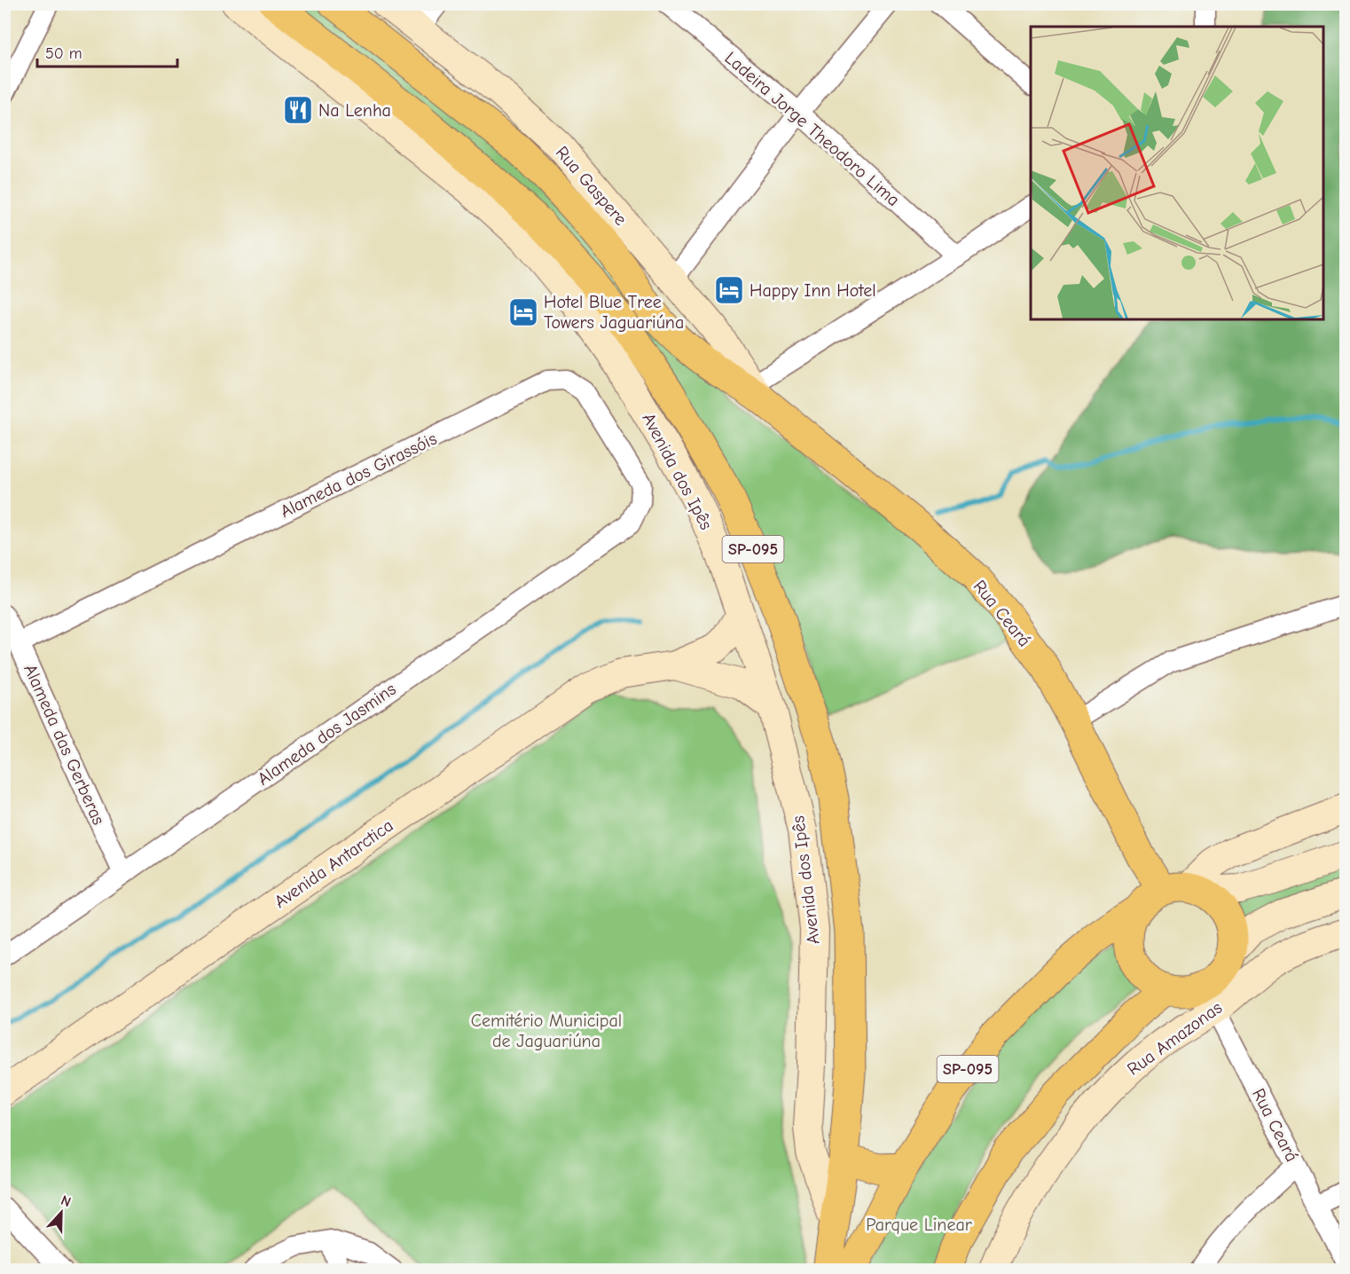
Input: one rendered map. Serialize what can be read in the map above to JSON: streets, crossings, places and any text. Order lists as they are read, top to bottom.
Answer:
{
  "streets": {
    "main road": ["SP-095", "Rua Ceará"],
    "street": [
      "Ladeira Jorge Theodoro Lima",
      "Rua Gaspere",
      "Avenida dos Ipês",
      "Alameda dos Girassóis",
      "Alameda dos Jasmins",
      "Alameda das Gerberas",
      "Avenida Antarctica",
      "Rua Amazonas"
    ]
  },
  "crossings": [
    ["Rua Gaspere", "Rua Ceará"],
    ["Avenida dos Ipês", "SP-095"],
    ["Avenida dos Ipês", "Avenida Antarctica"],
    ["Alameda dos Girassóis", "Alameda dos Jasmins"],
    ["Alameda dos Girassóis", "Alameda das Gerberas"],
    ["SP-095", "Rua Ceará"],
    ["SP-095", "Rua Amazonas"],
    ["Rua Ceará", "Rua Amazonas"],
    ["Alameda dos Jasmins", "Alameda das Gerberas"]
  ],
  "parks": ["Cemitério Municipal de Jaguariúna", "Parque Linear"],
  "places": {
    "restaurant": ["Na Lenha"],
    "hotel": ["Happy Inn Hotel", "Hotel Blue Tree Towers Jaguariúna"]
  },
  "scale_bar": "50 m",
  "north": "top"
}
